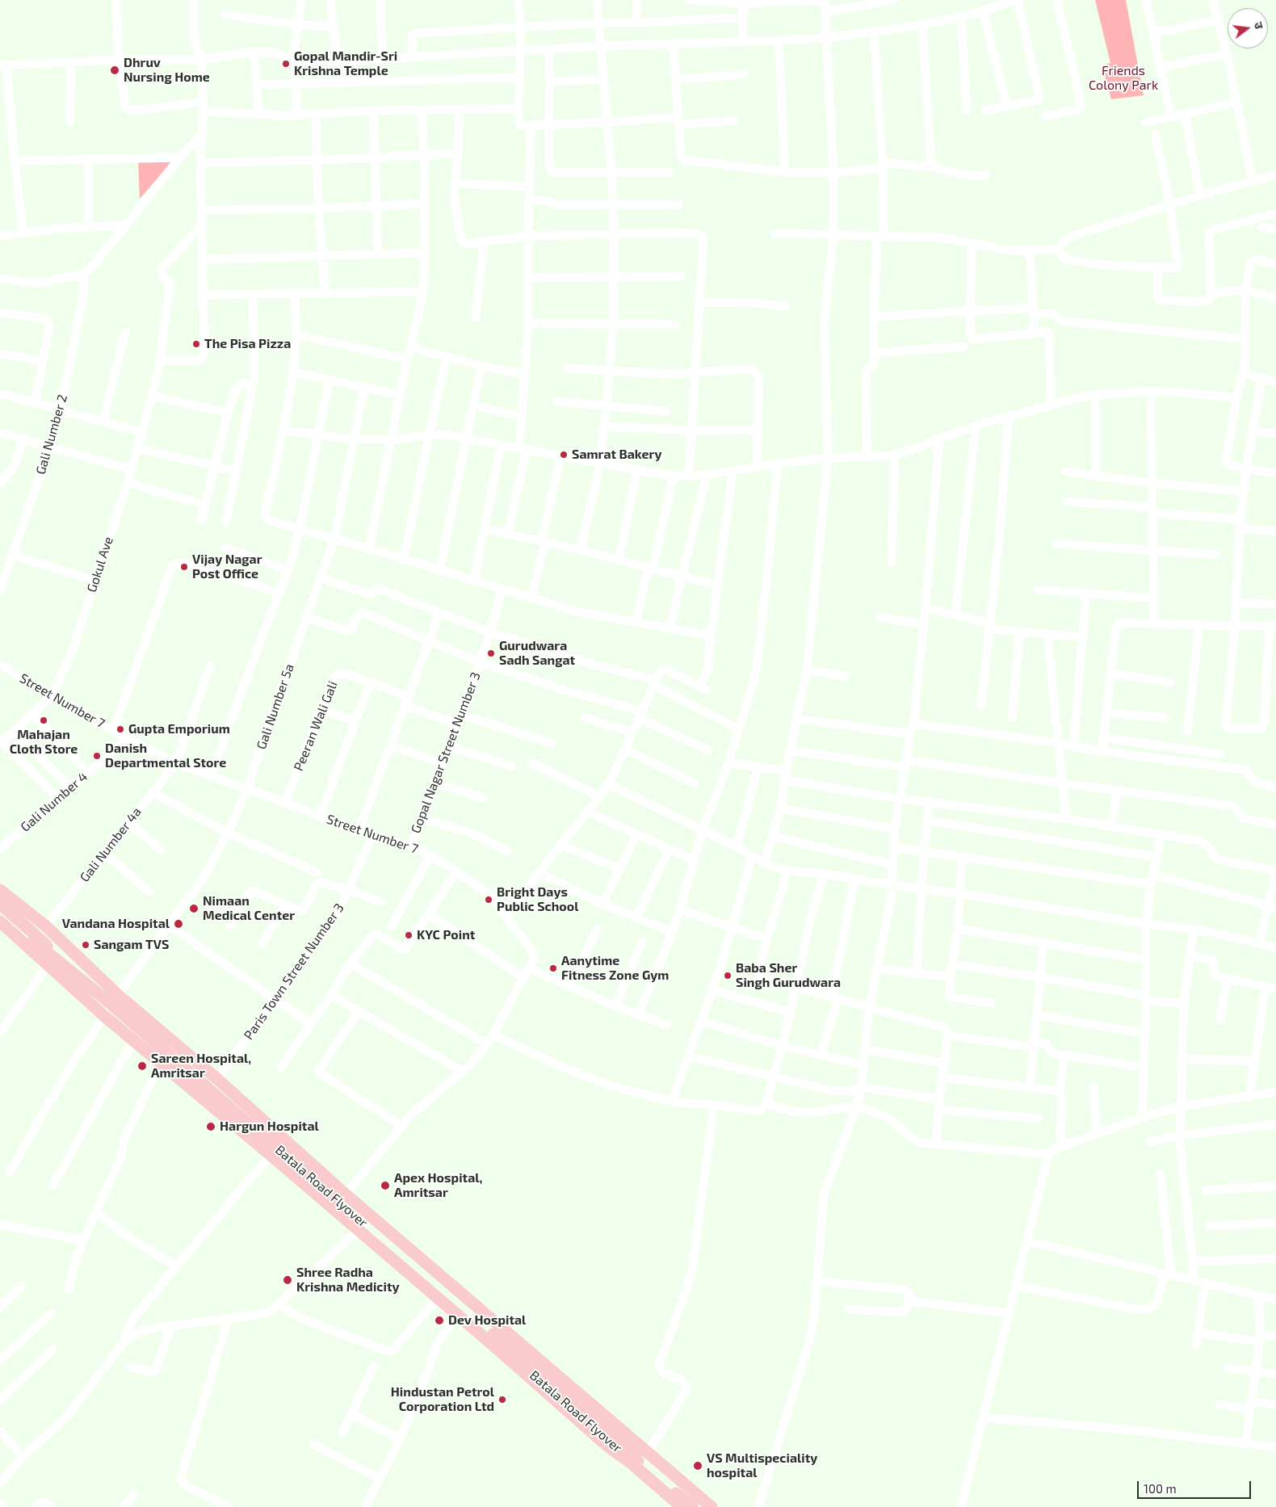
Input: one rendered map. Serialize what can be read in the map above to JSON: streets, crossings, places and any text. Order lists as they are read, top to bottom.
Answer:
{
  "streets": {
    "main road": ["Batala Road Flyover"],
    "street": [
      "Gali Number 2",
      "Gokul Ave",
      "Street Number 7",
      "Gali Number 5a",
      "Peeran Wali Gali",
      "Gopal Nagar Street Number 3",
      "Gali Number 4",
      "Gali Number 4a",
      "Paris Town Street Number 3"
    ]
  },
  "crossings": [
    ["Gokul Ave", "Street Number 7"],
    ["Street Number 7", "Gali Number 5a"],
    ["Street Number 7", "Peeran Wali Gali"],
    ["Street Number 7", "Gopal Nagar Street Number 3"],
    ["Street Number 7", "Gali Number 4"],
    ["Street Number 7", "Gali Number 4a"],
    ["Street Number 7", "Paris Town Street Number 3"]
  ],
  "parks": ["Friends Colony Park"],
  "places": [
    "Gopal Mandir-Sri Krishna Temple",
    "Dhruv Nursing Home",
    "The Pisa Pizza",
    "Samrat Bakery",
    "Vijay Nagar Post Office",
    "Gurudwara Sadh Sangat",
    "Mahajan Cloth Store",
    "Gupta Emporium",
    "Danish Departmental Store",
    "Bright Days Public School",
    "Nimaan Medical Center",
    "Vandana Hospital",
    "KYC Point",
    "Sangam TVS",
    "Aanytime Fitness Zone Gym",
    "Baba Sher Singh Gurudwara",
    "Sareen Hospital, Amritsar",
    "Hargun Hospital",
    "Apex Hospital, Amritsar",
    "Shree Radha Krishna Medicity",
    "Dev Hospital",
    "Hindustan Petrol Corporation Ltd",
    "VS Multispeciality hospital"
  ],
  "scale_bar": "100 m",
  "north": "right"
}
